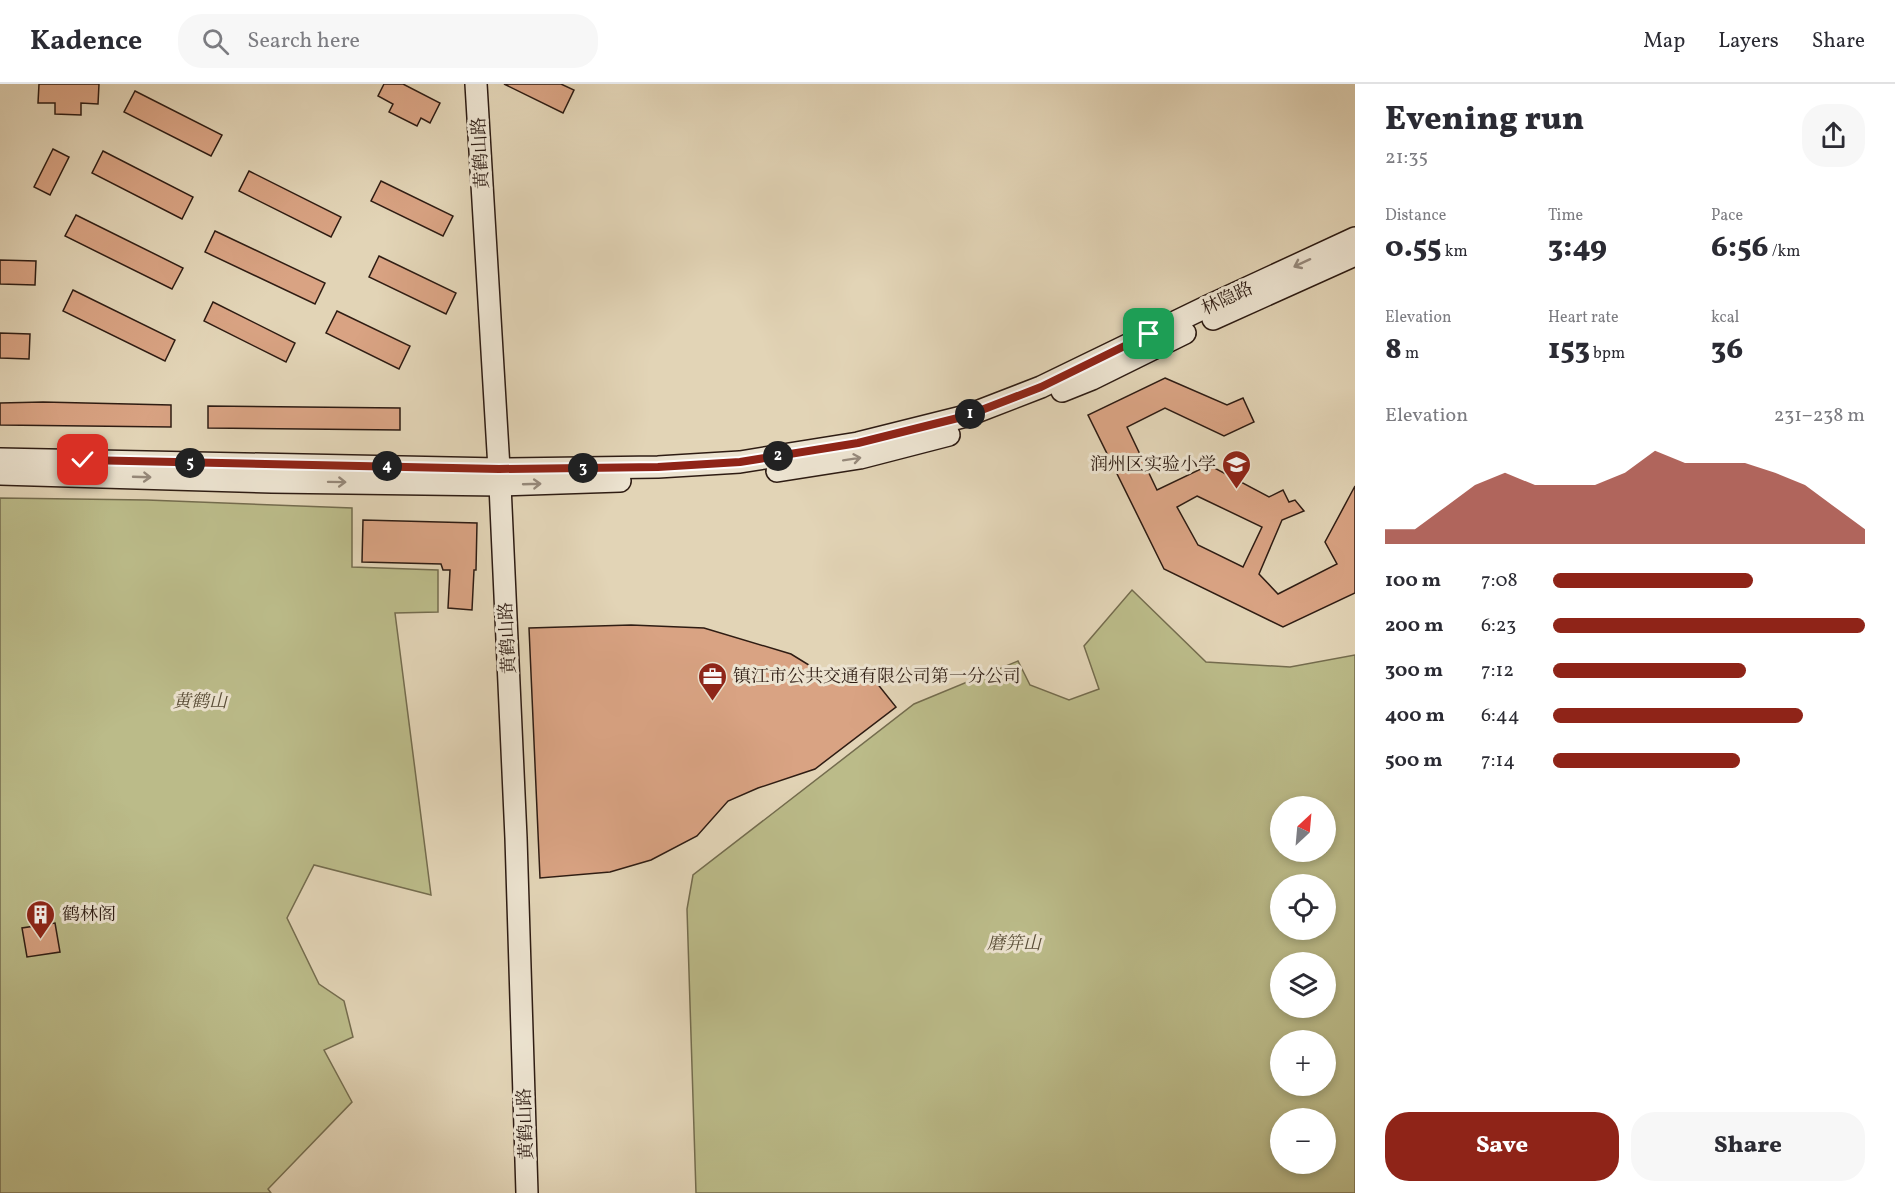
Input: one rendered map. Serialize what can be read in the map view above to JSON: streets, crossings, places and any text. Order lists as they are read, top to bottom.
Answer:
{
  "streets": {
    "street": ["黄鹤山路", "林隐路"]
  },
  "crossings": [
    ["黄鹤山路", "林隐路"]
  ],
  "parks": ["黄鹤山", "磨笄山"],
  "places": {
    "school or university": ["润州区实验小学"],
    "office": ["镇江市公共交通有限公司第一分公司"],
    "building": ["鹤林阁"]
  },
  "north": "top right",
  "page": {
    "header": "Kadence",
    "search": "Search here",
    "nav": ["Map", "Layers", "Share"],
    "heading": ["Evening run", "21:35"],
    "stats": [
      ["Distance", "0.55 km"],
      ["Time", "3:49"],
      ["Pace", "6:56 /km"],
      ["Elevation", "8 m"],
      ["Heart rate", "153 bpm"],
      ["kcal", "36"]
    ],
    "chart": ["Elevation", "231–238 m"],
    "pins": [
      "1",
      "2",
      "5",
      "4",
      "3"
    ],
    "list": [
      {
        "name": "100 m",
        "note": "7:08"
      },
      {
        "name": "200 m",
        "note": "6:23"
      },
      {
        "name": "300 m",
        "note": "7:12"
      },
      {
        "name": "400 m",
        "note": "6:44"
      },
      {
        "name": "500 m",
        "note": "7:14"
      }
    ],
    "map_buttons": ["+", "−"],
    "buttons": ["Save", "Share"]
  }
}
